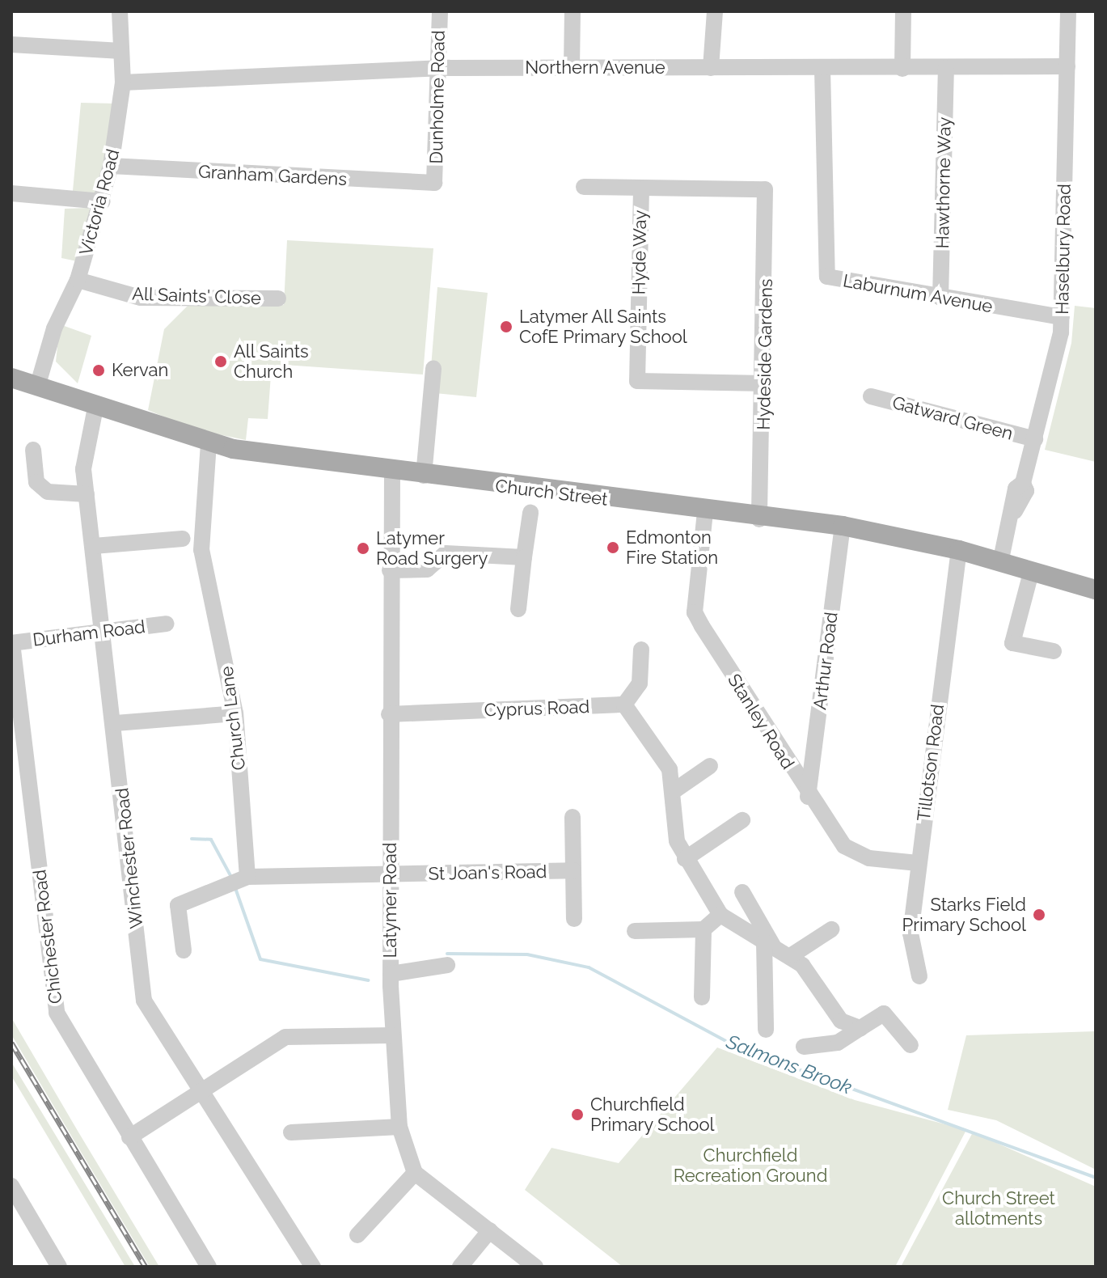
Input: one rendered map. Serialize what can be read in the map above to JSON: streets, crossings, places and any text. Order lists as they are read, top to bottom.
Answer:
{
  "streets": {
    "main road": ["Church Street"],
    "street": [
      "Northern Avenue",
      "Dunholme Road",
      "Granham Gardens",
      "Hawthorne Way",
      "Victoria Road",
      "Haselbury Road",
      "Hyde Way",
      "Laburnum Avenue",
      "All Saints' Close",
      "Hydeside Gardens",
      "Gatward Green",
      "Durham Road",
      "Arthur Road",
      "Cyprus Road",
      "Church Lane",
      "Stanley Road",
      "Tillotson Road",
      "Winchester Road",
      "St Joan's Road",
      "Latymer Road",
      "Chichester Road"
    ]
  },
  "crossings": [
    ["Northern Avenue", "Dunholme Road"],
    ["Northern Avenue", "Hawthorne Way"],
    ["Northern Avenue", "Victoria Road"],
    ["Northern Avenue", "Haselbury Road"],
    ["Northern Avenue", "Laburnum Avenue"],
    ["Dunholme Road", "Granham Gardens"],
    ["Granham Gardens", "Victoria Road"],
    ["Hawthorne Way", "Laburnum Avenue"],
    ["Victoria Road", "All Saints' Close"],
    ["Victoria Road", "Church Street"],
    ["Haselbury Road", "Laburnum Avenue"],
    ["Haselbury Road", "Gatward Green"],
    ["Haselbury Road", "Church Street"],
    ["Hyde Way", "Hydeside Gardens"],
    ["Hydeside Gardens", "Church Street"],
    ["Church Street", "Arthur Road"],
    ["Church Street", "Church Lane"],
    ["Church Street", "Stanley Road"],
    ["Church Street", "Tillotson Road"],
    ["Church Street", "Winchester Road"],
    ["Church Street", "Latymer Road"],
    ["Durham Road", "Winchester Road"],
    ["Durham Road", "Chichester Road"],
    ["Arthur Road", "Stanley Road"],
    ["Cyprus Road", "Latymer Road"],
    ["Church Lane", "St Joan's Road"],
    ["Stanley Road", "Tillotson Road"],
    ["St Joan's Road", "Latymer Road"]
  ],
  "water": ["Salmons Brook"],
  "parks": ["Churchfield Recreation Ground", "Church Street allotments"],
  "places": [
    "Latymer All Saints CofE Primary School",
    "All Saints Church",
    "Kervan",
    "Edmonton Fire Station",
    "Latymer Road Surgery",
    "Starks Field Primary School",
    "Churchfield Primary School"
  ]
}
